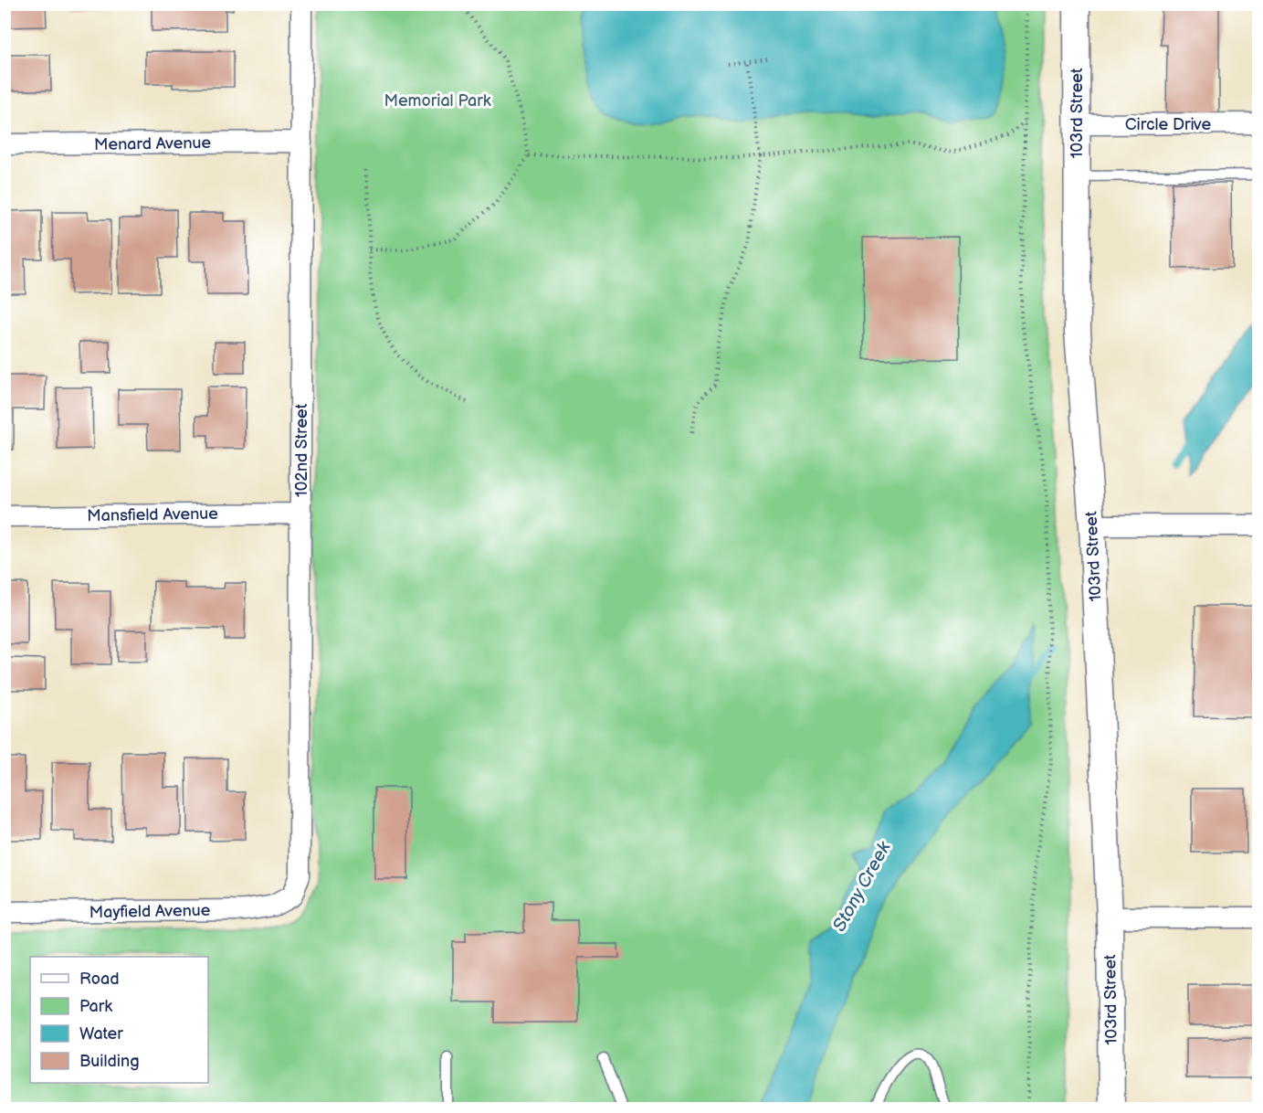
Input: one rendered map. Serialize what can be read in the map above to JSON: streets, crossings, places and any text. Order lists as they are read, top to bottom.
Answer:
{
  "streets": {
    "street": [
      "103rd Street",
      "Circle Drive",
      "Menard Avenue",
      "102nd Street",
      "Mansfield Avenue",
      "Mayfield Avenue"
    ]
  },
  "crossings": [
    ["103rd Street", "Circle Drive"],
    ["Menard Avenue", "102nd Street"],
    ["102nd Street", "Mansfield Avenue"],
    ["102nd Street", "Mayfield Avenue"]
  ],
  "water": ["Stony Creek"],
  "parks": ["Memorial Park"],
  "legend": [
    "Road",
    "Park",
    "Water",
    "Building"
  ]
}
